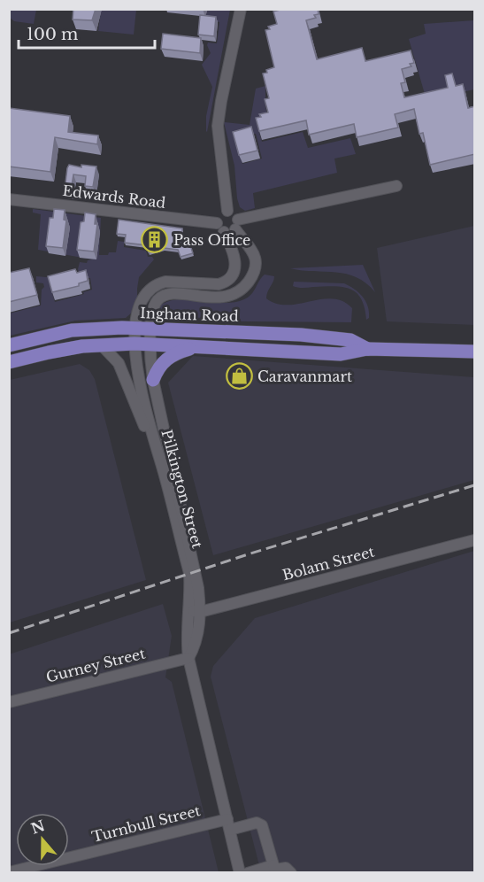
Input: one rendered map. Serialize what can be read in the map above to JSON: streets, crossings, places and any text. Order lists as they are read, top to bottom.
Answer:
{
  "streets": {
    "main road": ["Ingham Road"],
    "street": [
      "Edwards Road",
      "Pilkington Street",
      "Bolam Street",
      "Gurney Street",
      "Turnbull Street"
    ]
  },
  "crossings": [
    ["Edwards Road", "Pilkington Street"],
    ["Ingham Road", "Pilkington Street"],
    ["Pilkington Street", "Bolam Street"],
    ["Pilkington Street", "Gurney Street"],
    ["Pilkington Street", "Turnbull Street"]
  ],
  "places": {
    "building": ["Pass Office"],
    "shop": ["Caravanmart"]
  },
  "scale_bar": "100 m",
  "north": "top"
}
